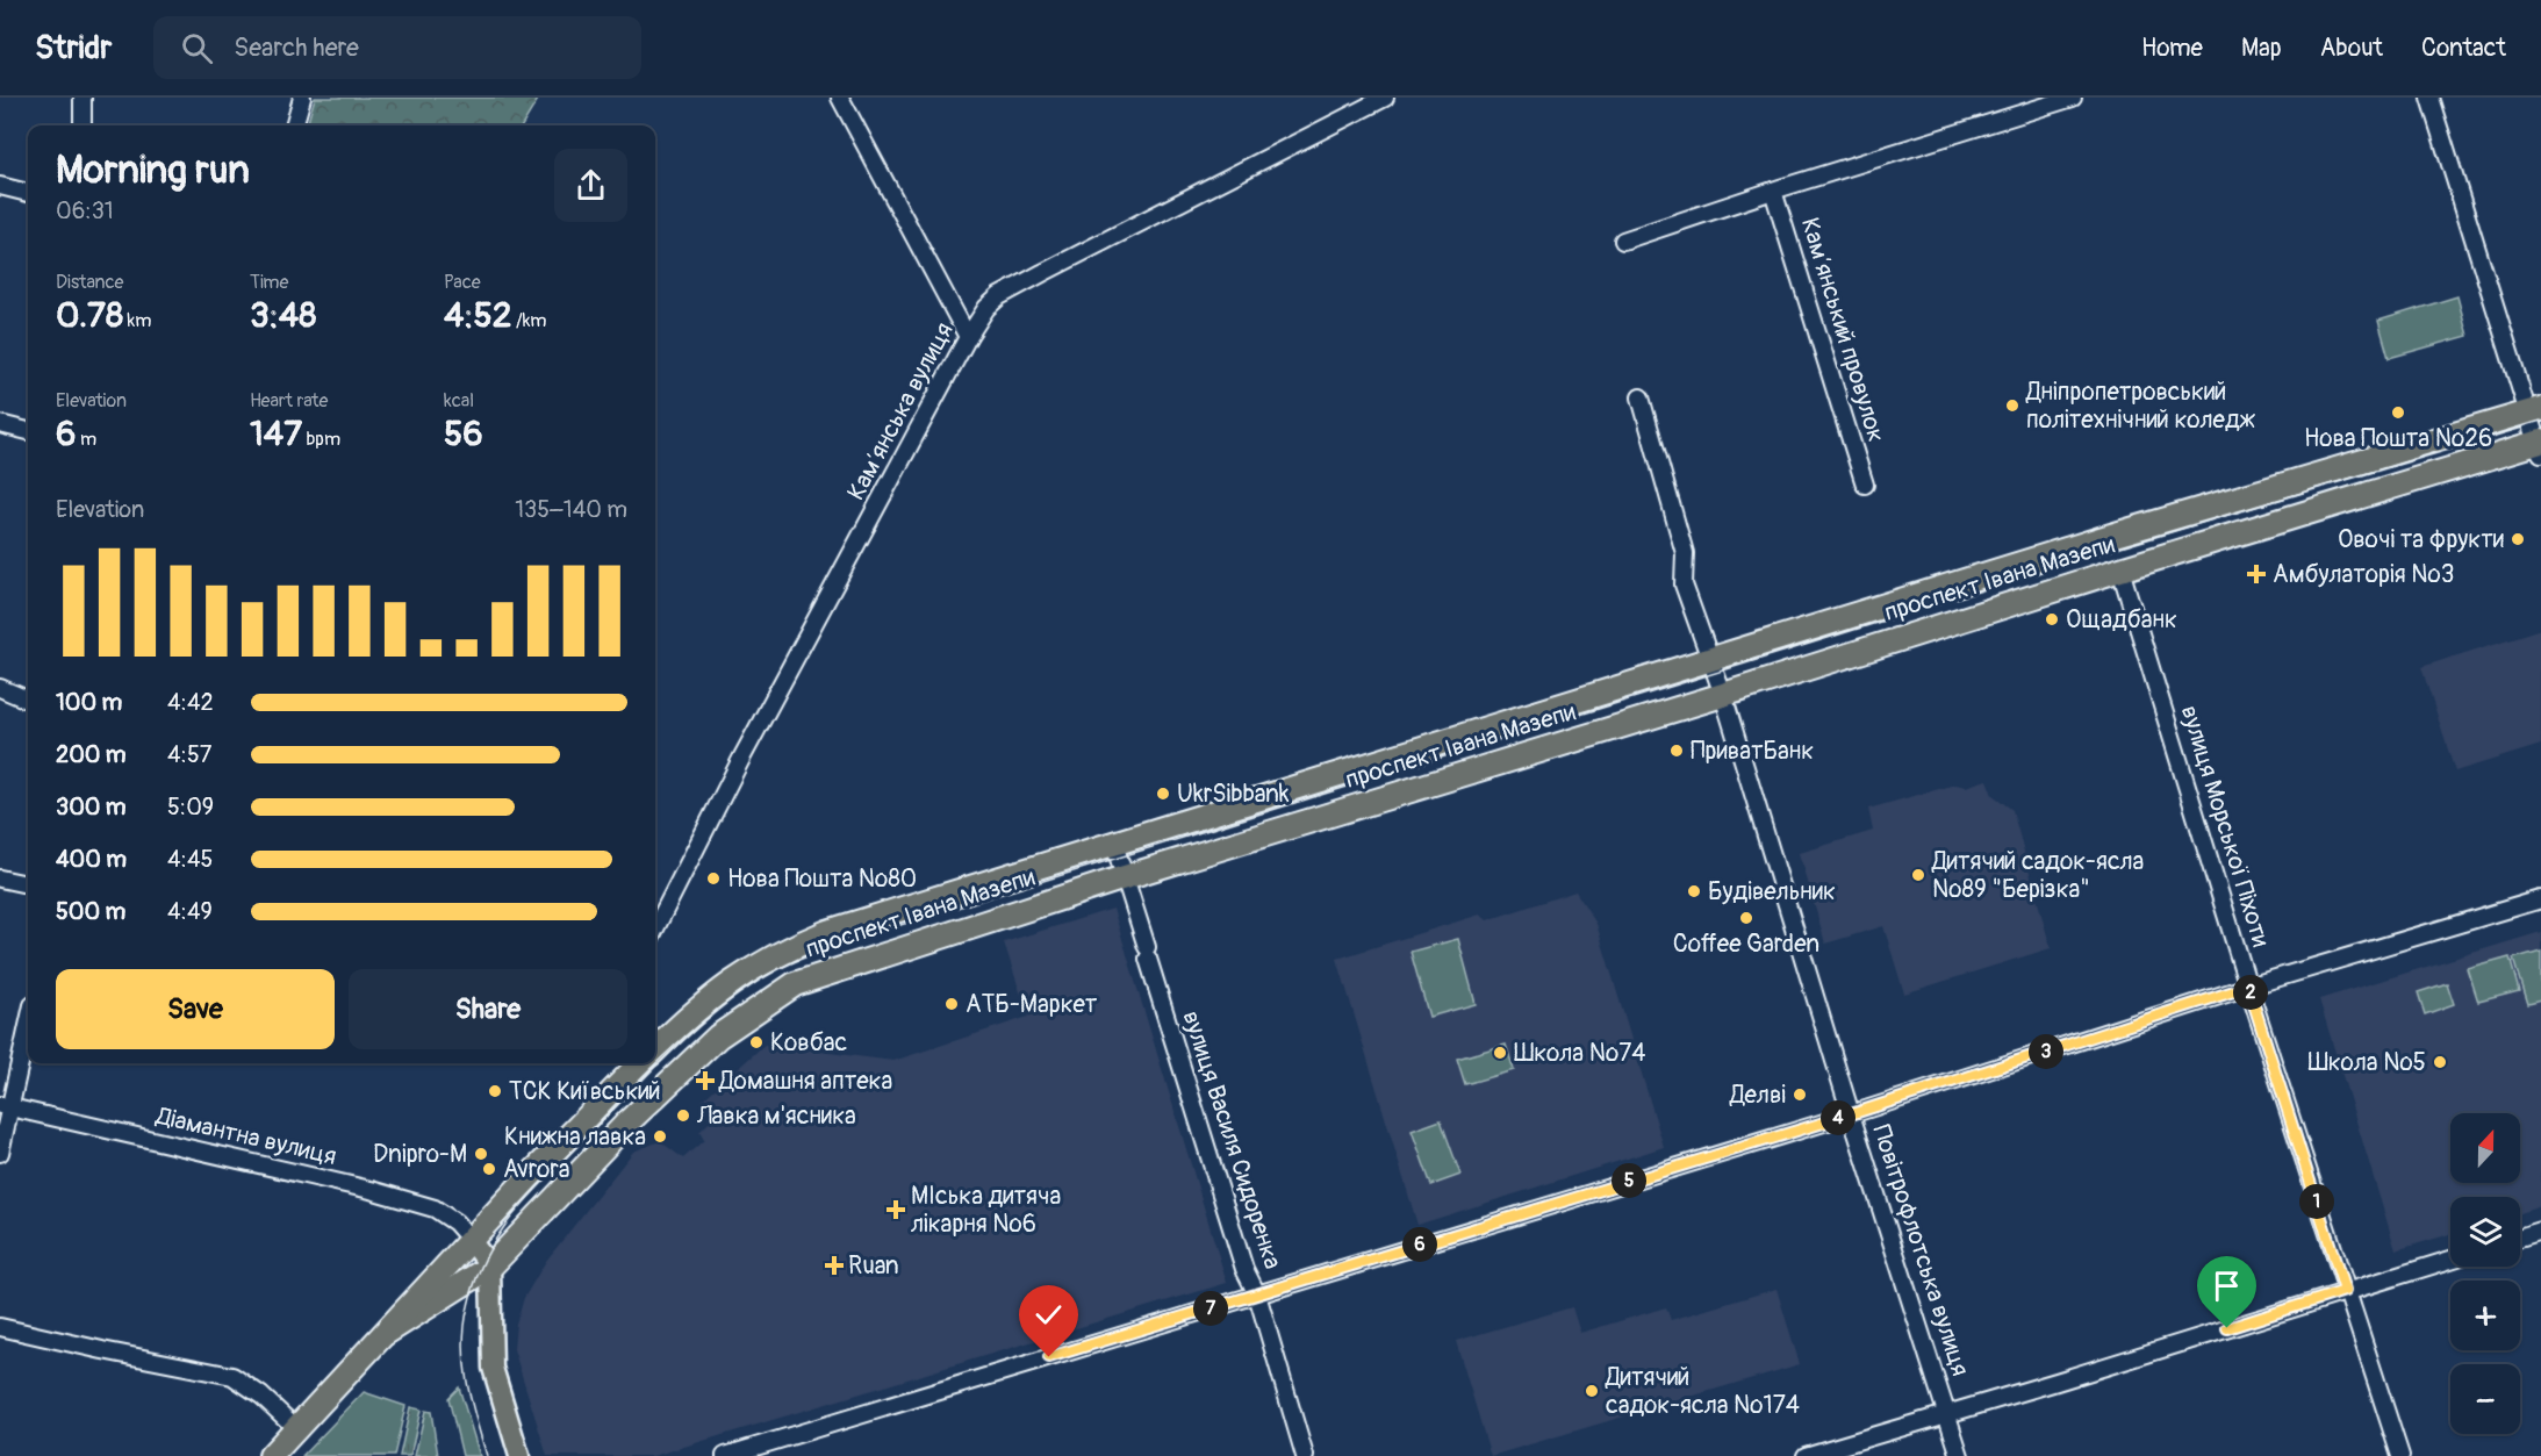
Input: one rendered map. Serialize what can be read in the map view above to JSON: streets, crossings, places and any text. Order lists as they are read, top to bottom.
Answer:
{
  "streets": {
    "highway": ["проспект Івана Мазепи"],
    "street": [
      "Камʼянський провулок",
      "Камʼянська вулиця",
      "вулиця Морської Піхоти",
      "Діамантна вулиця",
      "вулиця Василя Сидоренка",
      "Повітрофлотська вулиця"
    ]
  },
  "crossings": [
    ["проспект Івана Мазепи", "вулиця Морської Піхоти"],
    ["проспект Івана Мазепи", "вулиця Василя Сидоренка"],
    ["проспект Івана Мазепи", "Повітрофлотська вулиця"]
  ],
  "places": {
    "other": [
      "Дніпропетровський політехнічний коледж",
      "Нова Пошта №26",
      "Овочі та фрукти",
      "Ощадбанк",
      "ПриватБанк",
      "UkrSibbank",
      "Дитячий садок-ясла №89 \"Берізка\"",
      "Нова Пошта №80",
      "Будівельник",
      "Coffee Garden",
      "АТБ-Маркет",
      "Ковбас",
      "Школа №74",
      "Школа №5",
      "ТСК Київський",
      "Делві",
      "Лавка м'ясника",
      "Книжна лавка",
      "Dnipro-M",
      "Avrora",
      "Дитячий садок-ясла №174"
    ],
    "health": [
      "Амбулаторія №3",
      "Домашня аптека",
      "МІська дитяча лікарня №6",
      "Ruan"
    ]
  },
  "north": "top",
  "page": {
    "header": "Stridr",
    "search": "Search here",
    "nav": [
      "Home",
      "Map",
      "About",
      "Contact"
    ],
    "heading": ["Morning run", "06:31"],
    "stats": [
      ["Distance", "0.78 km"],
      ["Time", "3:48"],
      ["Pace", "4:52 /km"],
      ["Elevation", "6 m"],
      ["Heart rate", "147 bpm"],
      ["kcal", "56"]
    ],
    "chart": ["Elevation", "135–140 m"],
    "list": [
      {
        "name": "100 m",
        "note": "4:42"
      },
      {
        "name": "200 m",
        "note": "4:57"
      },
      {
        "name": "300 m",
        "note": "5:09"
      },
      {
        "name": "400 m",
        "note": "4:45"
      },
      {
        "name": "500 m",
        "note": "4:49"
      }
    ],
    "buttons": ["Save", "Share"],
    "pins": [
      "2",
      "3",
      "4",
      "5",
      "1",
      "6",
      "7"
    ],
    "map_buttons": ["+", "−"]
  }
}
